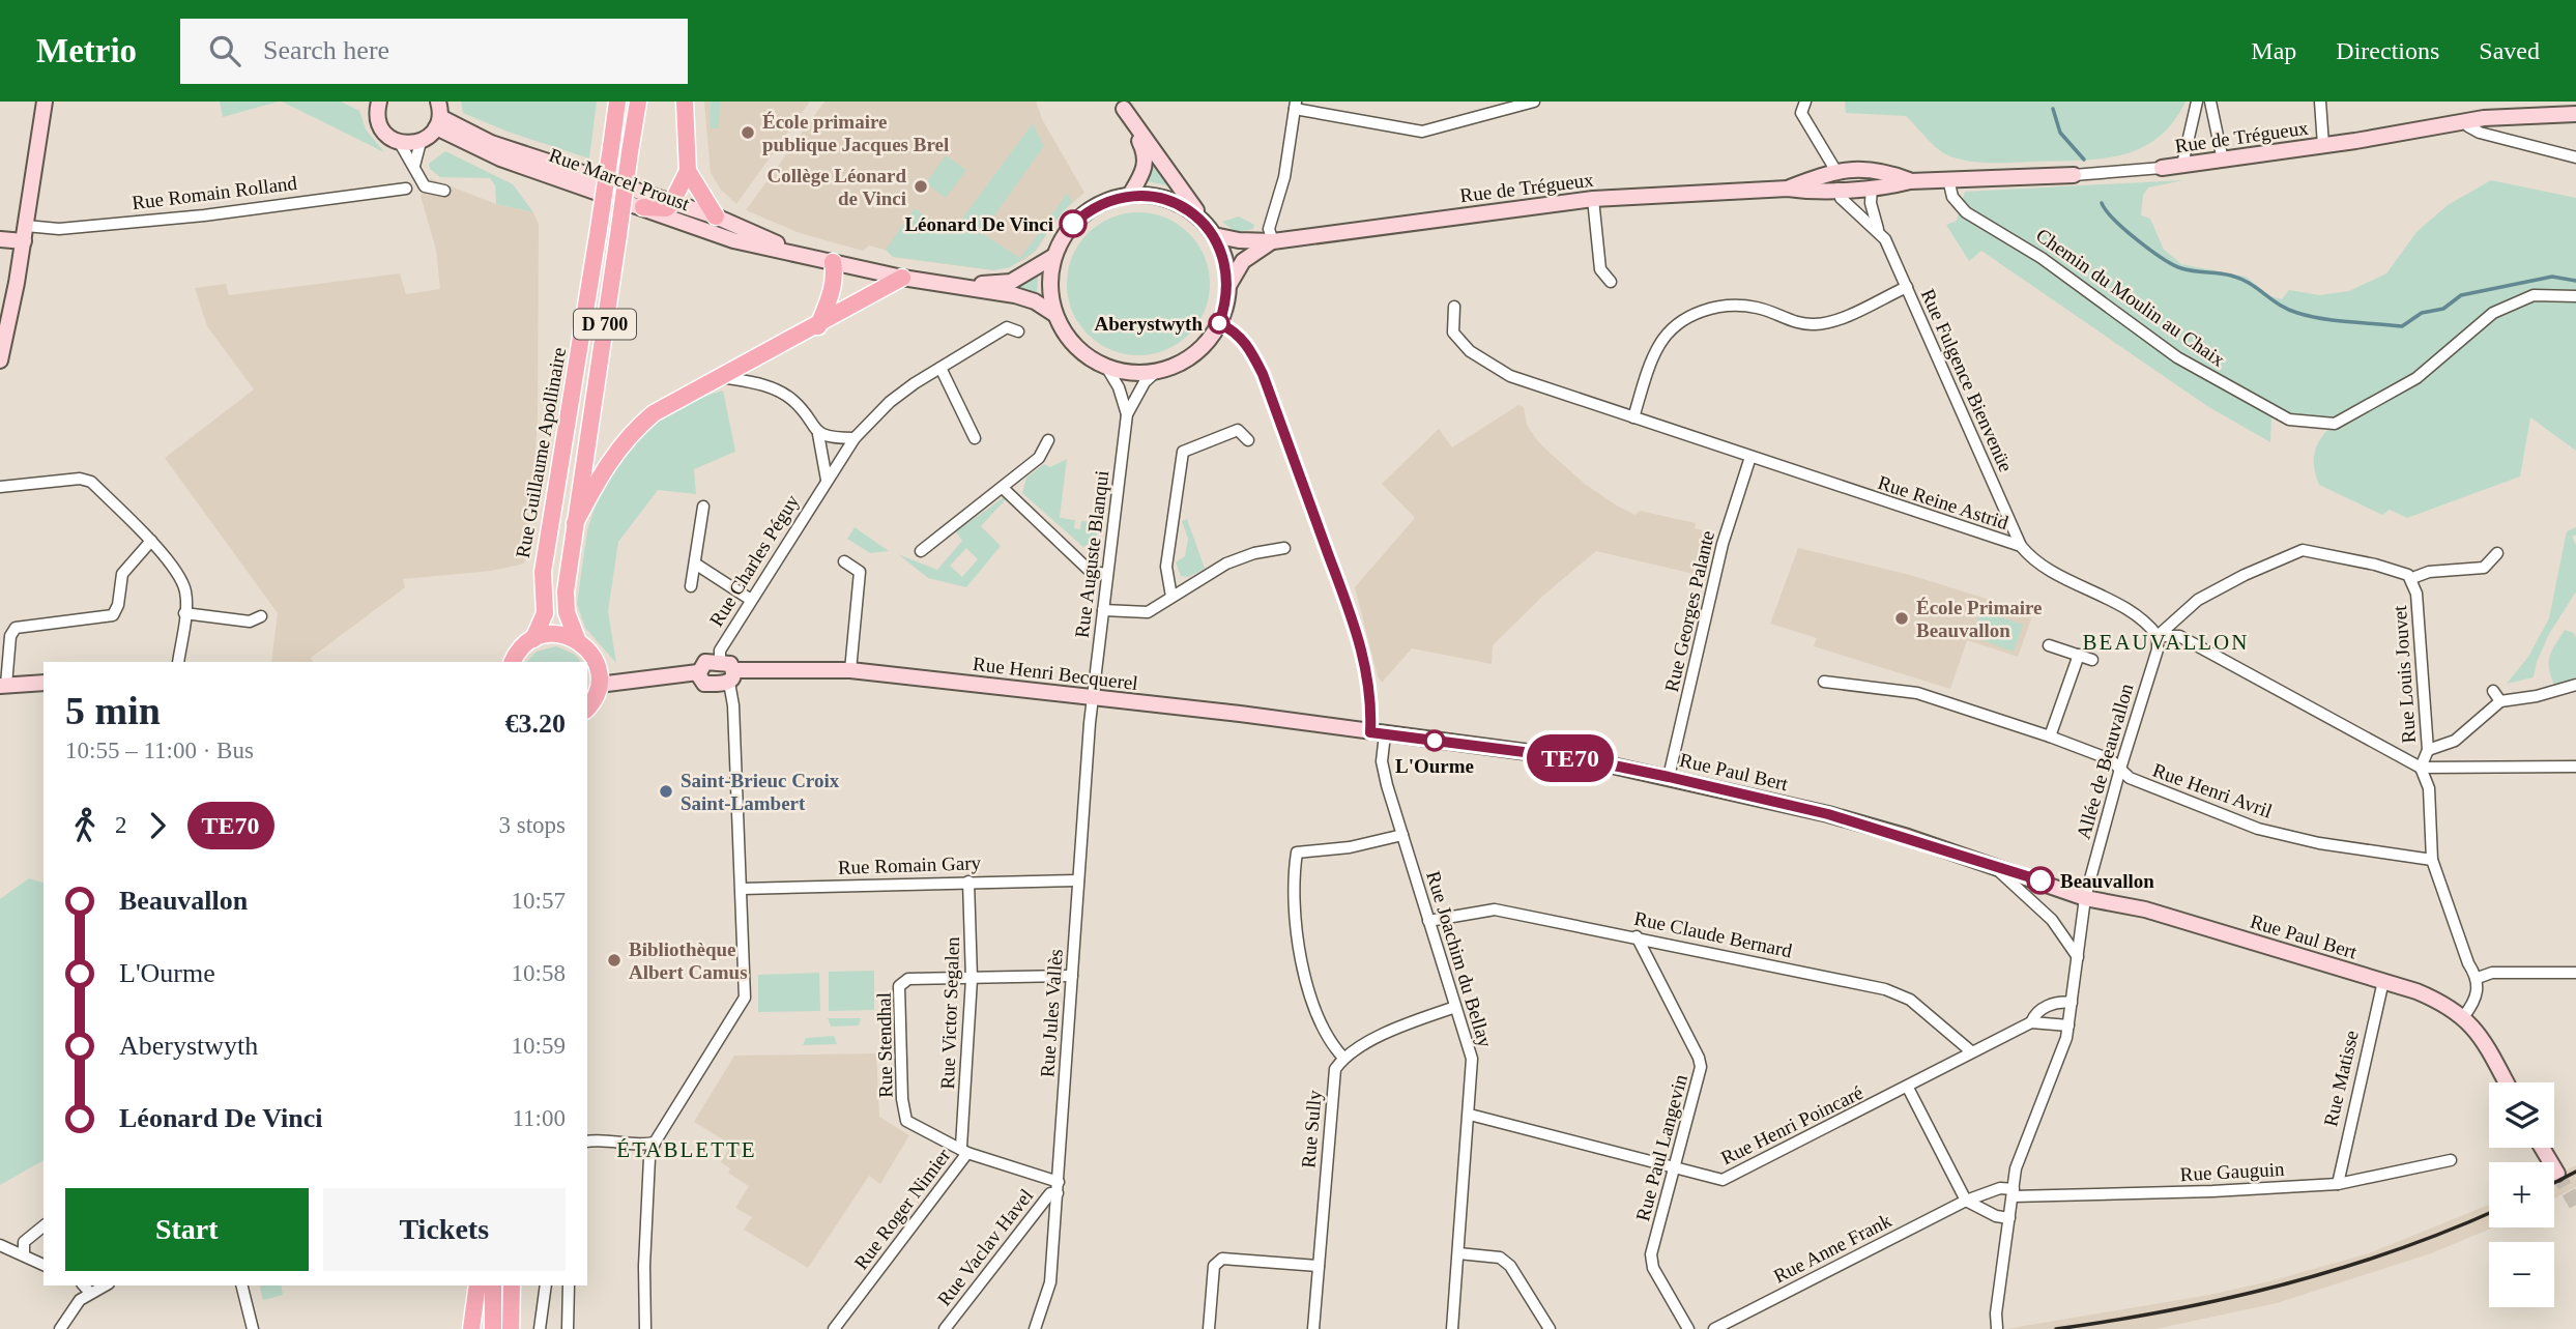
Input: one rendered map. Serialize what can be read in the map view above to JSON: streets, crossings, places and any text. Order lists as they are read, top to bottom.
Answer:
{
  "streets": {
    "main road": [
      "Rue de Trégueux",
      "Rue Marcel Proust",
      "Rue Romain Rolland",
      "D 700",
      "Rue Guillaume Apollinaire",
      "Rue Henri Becquerel",
      "Rue Paul Bert"
    ],
    "street": [
      "Chemin du Moulin au Chaix",
      "Rue Fulgence Bienvenüe",
      "Rue Reine Astrid",
      "Rue Auguste Blanqui",
      "Rue Charles Péguy",
      "Rue Georges Palante",
      "Rue Louis Jouvet",
      "Allée de Beauvallon",
      "Rue Henri Avril",
      "Rue Romain Gary",
      "Rue Claude Bernard",
      "Rue Joachim du Bellay",
      "Rue Victor Segalen",
      "Rue Jules Vallès",
      "Rue Stendhal",
      "Rue Matisse",
      "Rue Henri Poincaré",
      "Rue Sully",
      "Rue Paul Langevin",
      "Rue Gauguin",
      "Rue Roger Nimier",
      "Rue Vaclav Havel",
      "Rue Anne Frank"
    ]
  },
  "crossings": [
    ["Rue de Trégueux", "Rue Marcel Proust"],
    ["Rue de Trégueux", "Chemin du Moulin au Chaix"],
    ["Rue de Trégueux", "Rue Fulgence Bienvenüe"],
    ["Rue de Trégueux", "Rue Auguste Blanqui"],
    ["Rue de Trégueux", "Rue Joachim du Bellay"],
    ["Rue Marcel Proust", "Rue Auguste Blanqui"],
    ["Rue Marcel Proust", "Rue Joachim du Bellay"],
    ["D 700", "Rue Guillaume Apollinaire"],
    ["Rue Fulgence Bienvenüe", "Rue Reine Astrid"],
    ["Rue Reine Astrid", "Rue Georges Palante"],
    ["Rue Reine Astrid", "Rue Louis Jouvet"],
    ["Rue Reine Astrid", "Allée de Beauvallon"],
    ["Rue Auguste Blanqui", "Rue Henri Becquerel"],
    ["Rue Auguste Blanqui", "Rue Joachim du Bellay"],
    ["Rue Auguste Blanqui", "Rue Jules Vallès"],
    ["Rue Georges Palante", "Rue Paul Bert"],
    ["Rue Henri Becquerel", "Rue Paul Bert"],
    ["Rue Henri Becquerel", "Rue Joachim du Bellay"],
    ["Rue Henri Becquerel", "Rue Jules Vallès"],
    ["Rue Louis Jouvet", "Allée de Beauvallon"],
    ["Allée de Beauvallon", "Rue Paul Bert"],
    ["Allée de Beauvallon", "Rue Henri Avril"],
    ["Allée de Beauvallon", "Rue Henri Poincaré"],
    ["Allée de Beauvallon", "Rue Gauguin"],
    ["Allée de Beauvallon", "Rue Anne Frank"],
    ["Rue Paul Bert", "Rue Joachim du Bellay"],
    ["Rue Paul Bert", "Rue Matisse"],
    ["Rue Romain Gary", "Rue Victor Segalen"],
    ["Rue Romain Gary", "Rue Jules Vallès"],
    ["Rue Claude Bernard", "Rue Joachim du Bellay"],
    ["Rue Claude Bernard", "Rue Henri Poincaré"],
    ["Rue Claude Bernard", "Rue Paul Langevin"],
    ["Rue Joachim du Bellay", "Rue Henri Poincaré"],
    ["Rue Victor Segalen", "Rue Stendhal"],
    ["Rue Victor Segalen", "Rue Roger Nimier"],
    ["Rue Jules Vallès", "Rue Stendhal"],
    ["Rue Jules Vallès", "Rue Roger Nimier"],
    ["Rue Jules Vallès", "Rue Vaclav Havel"],
    ["Rue Stendhal", "Rue Roger Nimier"],
    ["Rue Matisse", "Rue Gauguin"],
    ["Rue Henri Poincaré", "Rue Paul Langevin"],
    ["Rue Gauguin", "Rue Anne Frank"]
  ],
  "districts": ["BEAUVALLON", "ÉTABLETTE"],
  "places": [
    "École primaire publique Jacques Brel",
    "Collège Léonard de Vinci",
    "Léonard De Vinci",
    "Aberystwyth",
    "École Primaire Beauvallon",
    "L'Ourme",
    "Saint-Brieuc Croix Saint-Lambert",
    "Beauvallon",
    "Bibliothèque Albert Camus"
  ],
  "lines": ["bus line TE70"],
  "page": {
    "header": "Metrio",
    "search": "Search here",
    "nav": ["Map", "Directions", "Saved"],
    "on_map": "TE70",
    "heading": ["5 min", "10:55 – 11:00 · Bus", "€3.20"],
    "legs": ["2", "TE70", "3 stops"],
    "list": [
      {
        "name": "Beauvallon",
        "value": "10:57"
      },
      {
        "name": "L'Ourme",
        "value": "10:58"
      },
      {
        "name": "Aberystwyth",
        "value": "10:59"
      },
      {
        "name": "Léonard De Vinci",
        "value": "11:00"
      }
    ],
    "map_buttons": ["+", "−"],
    "buttons": ["Start", "Tickets"]
  }
}
